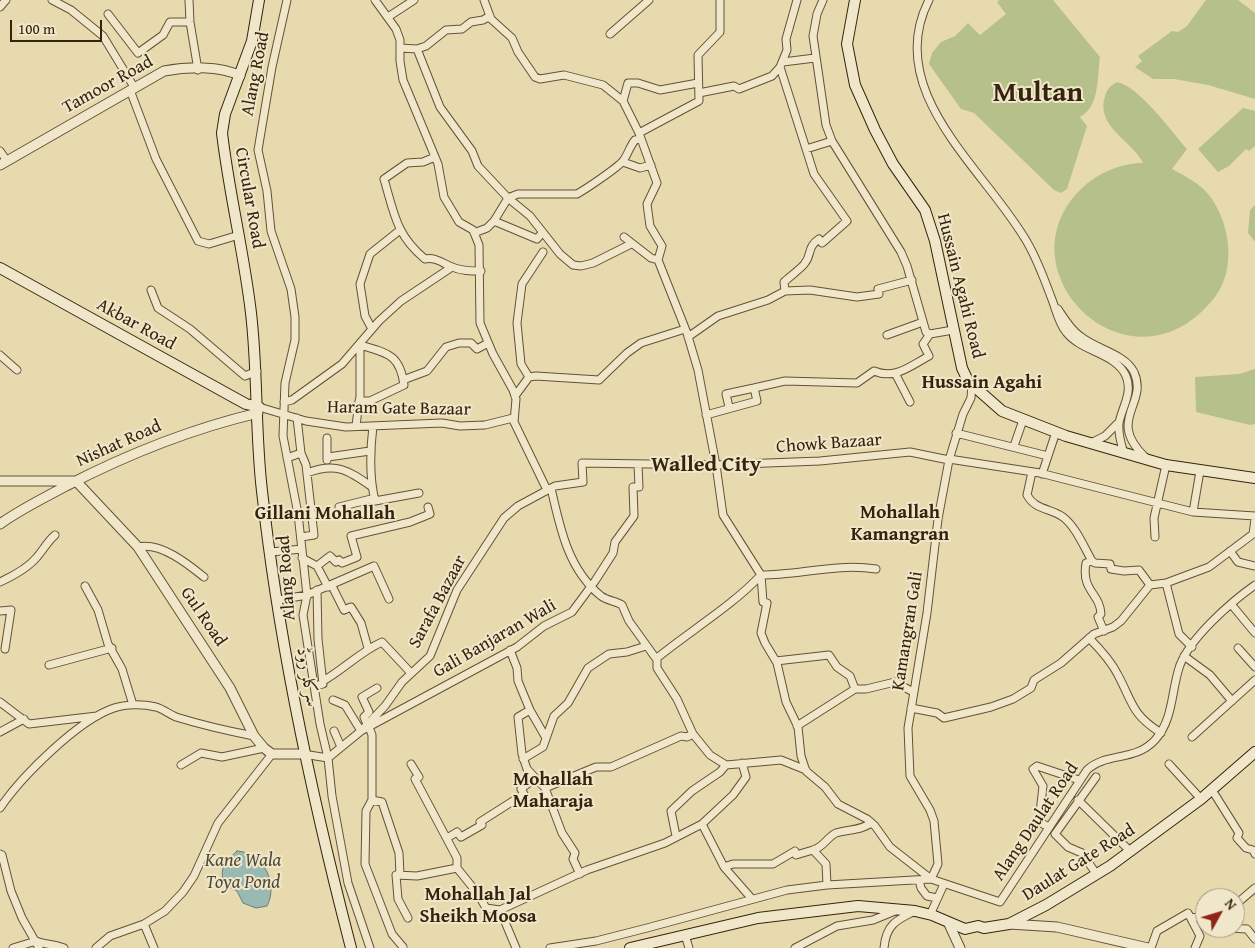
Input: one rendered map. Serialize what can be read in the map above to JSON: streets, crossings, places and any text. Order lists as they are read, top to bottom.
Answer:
{
  "streets": {
    "main road": [
      "Circular Road",
      "Hussain Agahi Road",
      "Akbar Road",
      "سرکلر روڈ",
      "Daulat Gate Road"
    ],
    "street": [
      "Alang Road",
      "Tamoor Road",
      "Haram Gate Bazaar",
      "Nishat Road",
      "Chowk Bazaar",
      "Sarafa Bazaar",
      "Gul Road",
      "Kamangran Gali",
      "Gali Banjaran Wali",
      "Alang Daulat Road"
    ]
  },
  "crossings": [
    ["Alang Road", "Haram Gate Bazaar"],
    ["Alang Road", "Sarafa Bazaar"],
    ["Tamoor Road", "Circular Road"],
    ["Circular Road", "Akbar Road"],
    ["Circular Road", "Haram Gate Bazaar"],
    ["Circular Road", "Nishat Road"],
    ["Circular Road", "سرکلر روڈ"],
    ["Hussain Agahi Road", "Kamangran Gali"],
    ["Akbar Road", "Haram Gate Bazaar"],
    ["Akbar Road", "Nishat Road"],
    ["Akbar Road", "سرکلر روڈ"],
    ["Haram Gate Bazaar", "Nishat Road"],
    ["Haram Gate Bazaar", "سرکلر روڈ"],
    ["Nishat Road", "Gul Road"],
    ["Nishat Road", "سرکلر روڈ"],
    ["Chowk Bazaar", "Sarafa Bazaar"],
    ["Chowk Bazaar", "Kamangran Gali"],
    ["Chowk Bazaar", "Gali Banjaran Wali"],
    ["Sarafa Bazaar", "Gali Banjaran Wali"],
    ["Kamangran Gali", "Alang Daulat Road"]
  ],
  "districts": [
    "Multan",
    "Hussain Agahi",
    "Walled City",
    "Mohallah Kamangran",
    "Gillani Mohallah",
    "Mohallah Maharaja",
    "Mohallah Jal Sheikh Moosa"
  ],
  "water": ["Kane Wala Toya Pond"],
  "scale_bar": "100 m",
  "north": "top right"
}
